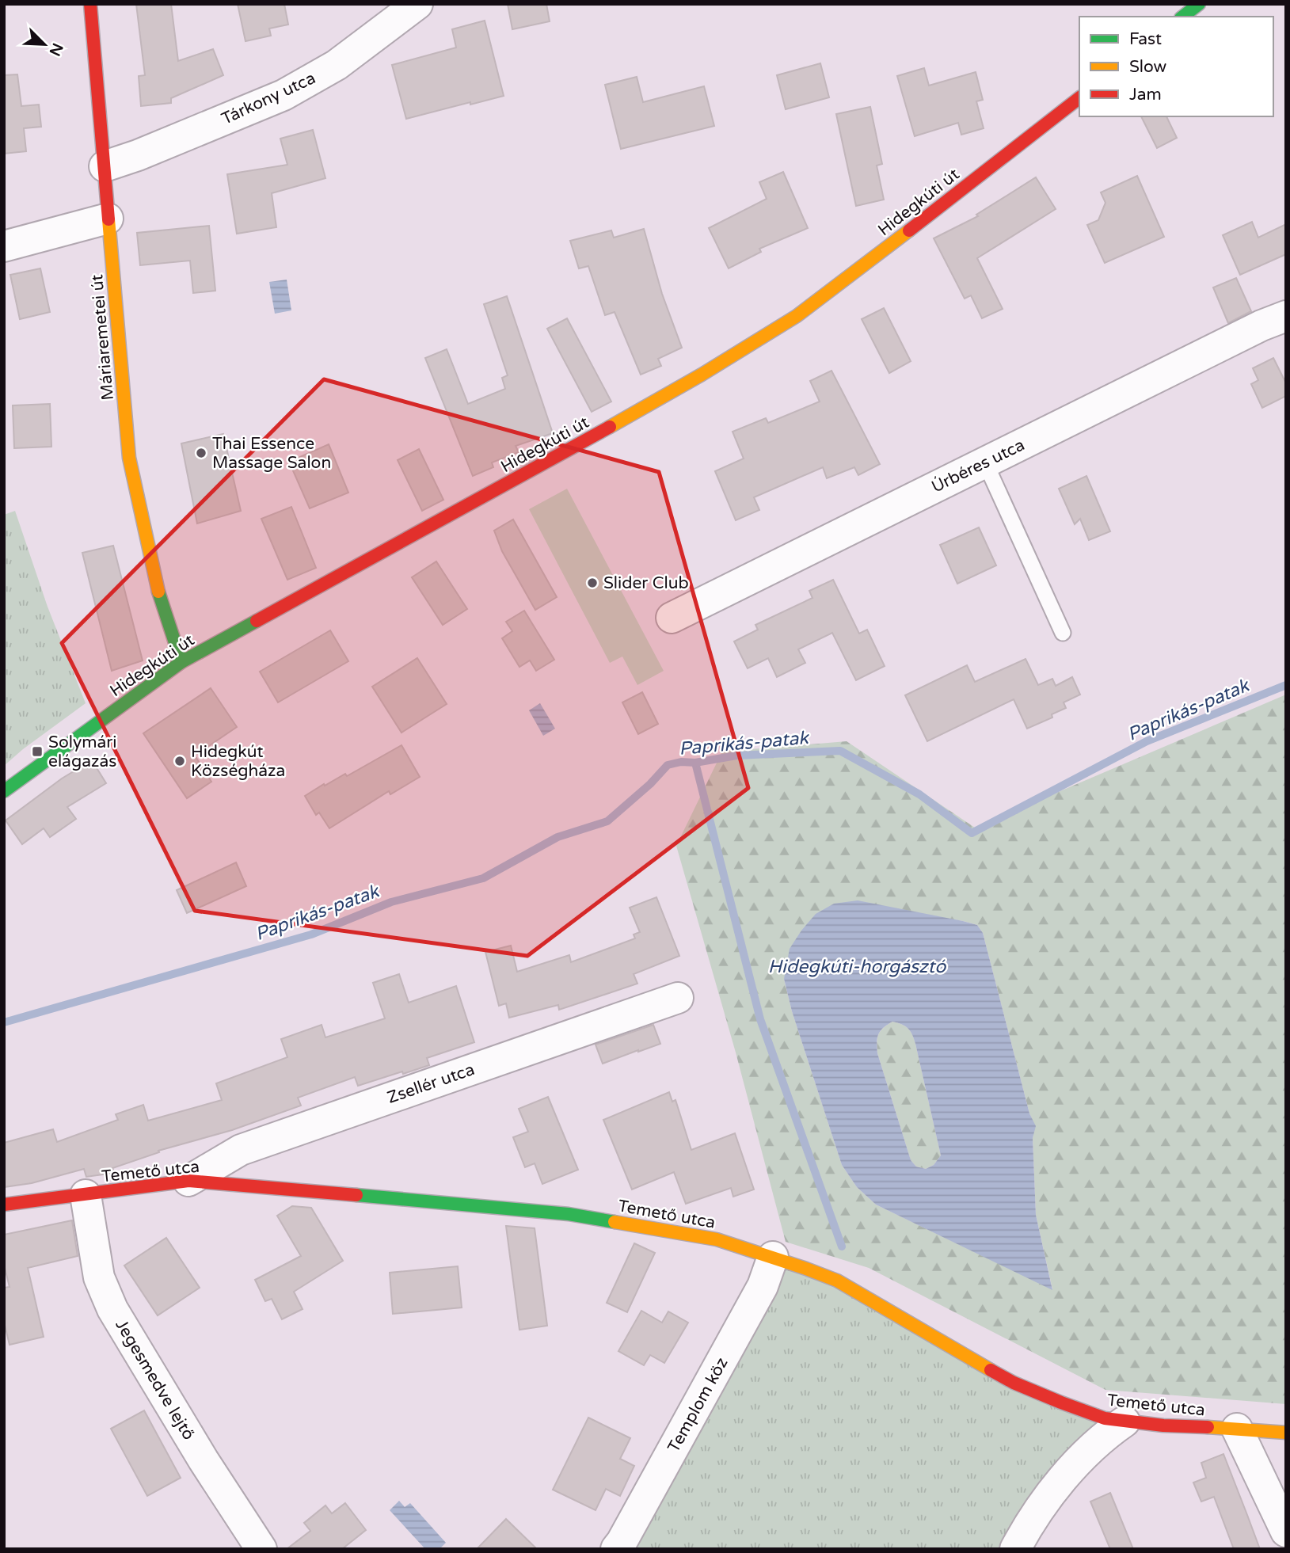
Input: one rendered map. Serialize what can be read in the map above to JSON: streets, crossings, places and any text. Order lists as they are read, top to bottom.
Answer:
{
  "streets": {
    "street": [
      "Tárkony utca",
      "Hidegkúti út",
      "Máriaremetei út",
      "Úrbéres utca",
      "Zsellér utca",
      "Temető utca",
      "Jegesmedve lejtő",
      "Templom köz"
    ]
  },
  "crossings": [
    ["Tárkony utca", "Máriaremetei út"],
    ["Hidegkúti út", "Máriaremetei út"],
    ["Zsellér utca", "Temető utca"],
    ["Temető utca", "Jegesmedve lejtő"],
    ["Temető utca", "Templom köz"]
  ],
  "water": ["Paprikás-patak", "Hidegkúti-horgásztó"],
  "places": {
    "other": ["Thai Essence Massage Salon", "Slider Club", "Hidegkút Községháza"],
    "transit": ["Solymári elágazás"]
  },
  "legend": ["Fast", "Slow", "Jam"],
  "north": "bottom right"
}
